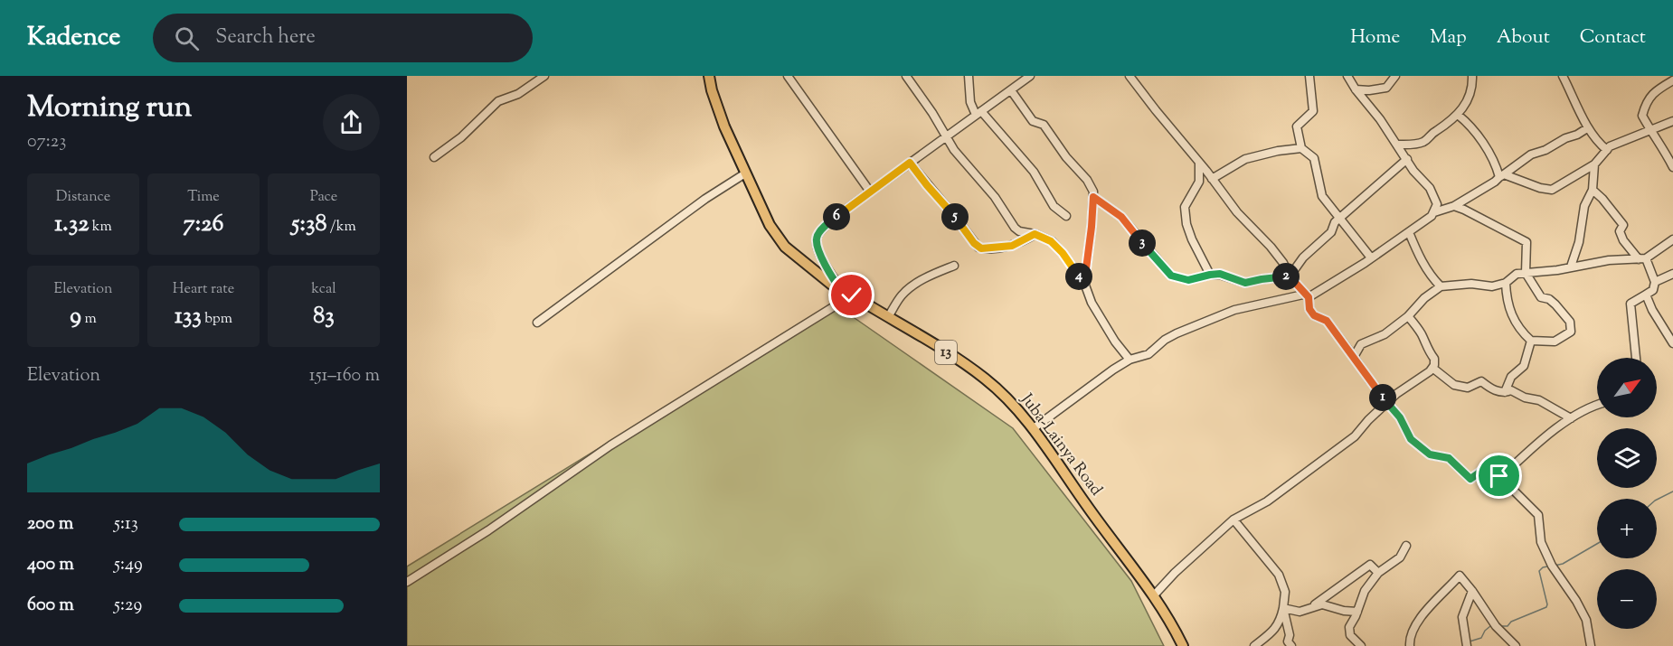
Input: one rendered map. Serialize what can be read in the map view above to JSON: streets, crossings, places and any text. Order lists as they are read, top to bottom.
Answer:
{
  "streets": {
    "main road": ["13", "Juba-Lainya Road"]
  },
  "north": "top right",
  "page": {
    "header": "Kadence",
    "search": "Search here",
    "nav": [
      "Home",
      "Map",
      "About",
      "Contact"
    ],
    "heading": ["Morning run", "07:23"],
    "stats": [
      ["Distance", "1.32 km"],
      ["Time", "7:26"],
      ["Pace", "5:38 /km"],
      ["Elevation", "9 m"],
      ["Heart rate", "133 bpm"],
      ["kcal", "83"]
    ],
    "pins": [
      "5",
      "6",
      "3",
      "2",
      "4",
      "1"
    ],
    "chart": ["Elevation", "151–160 m"],
    "map_buttons": ["+", "−"],
    "list": [
      {
        "name": "200 m",
        "note": "5:13"
      },
      {
        "name": "400 m",
        "note": "5:49"
      },
      {
        "name": "600 m",
        "note": "5:29"
      }
    ]
  }
}
